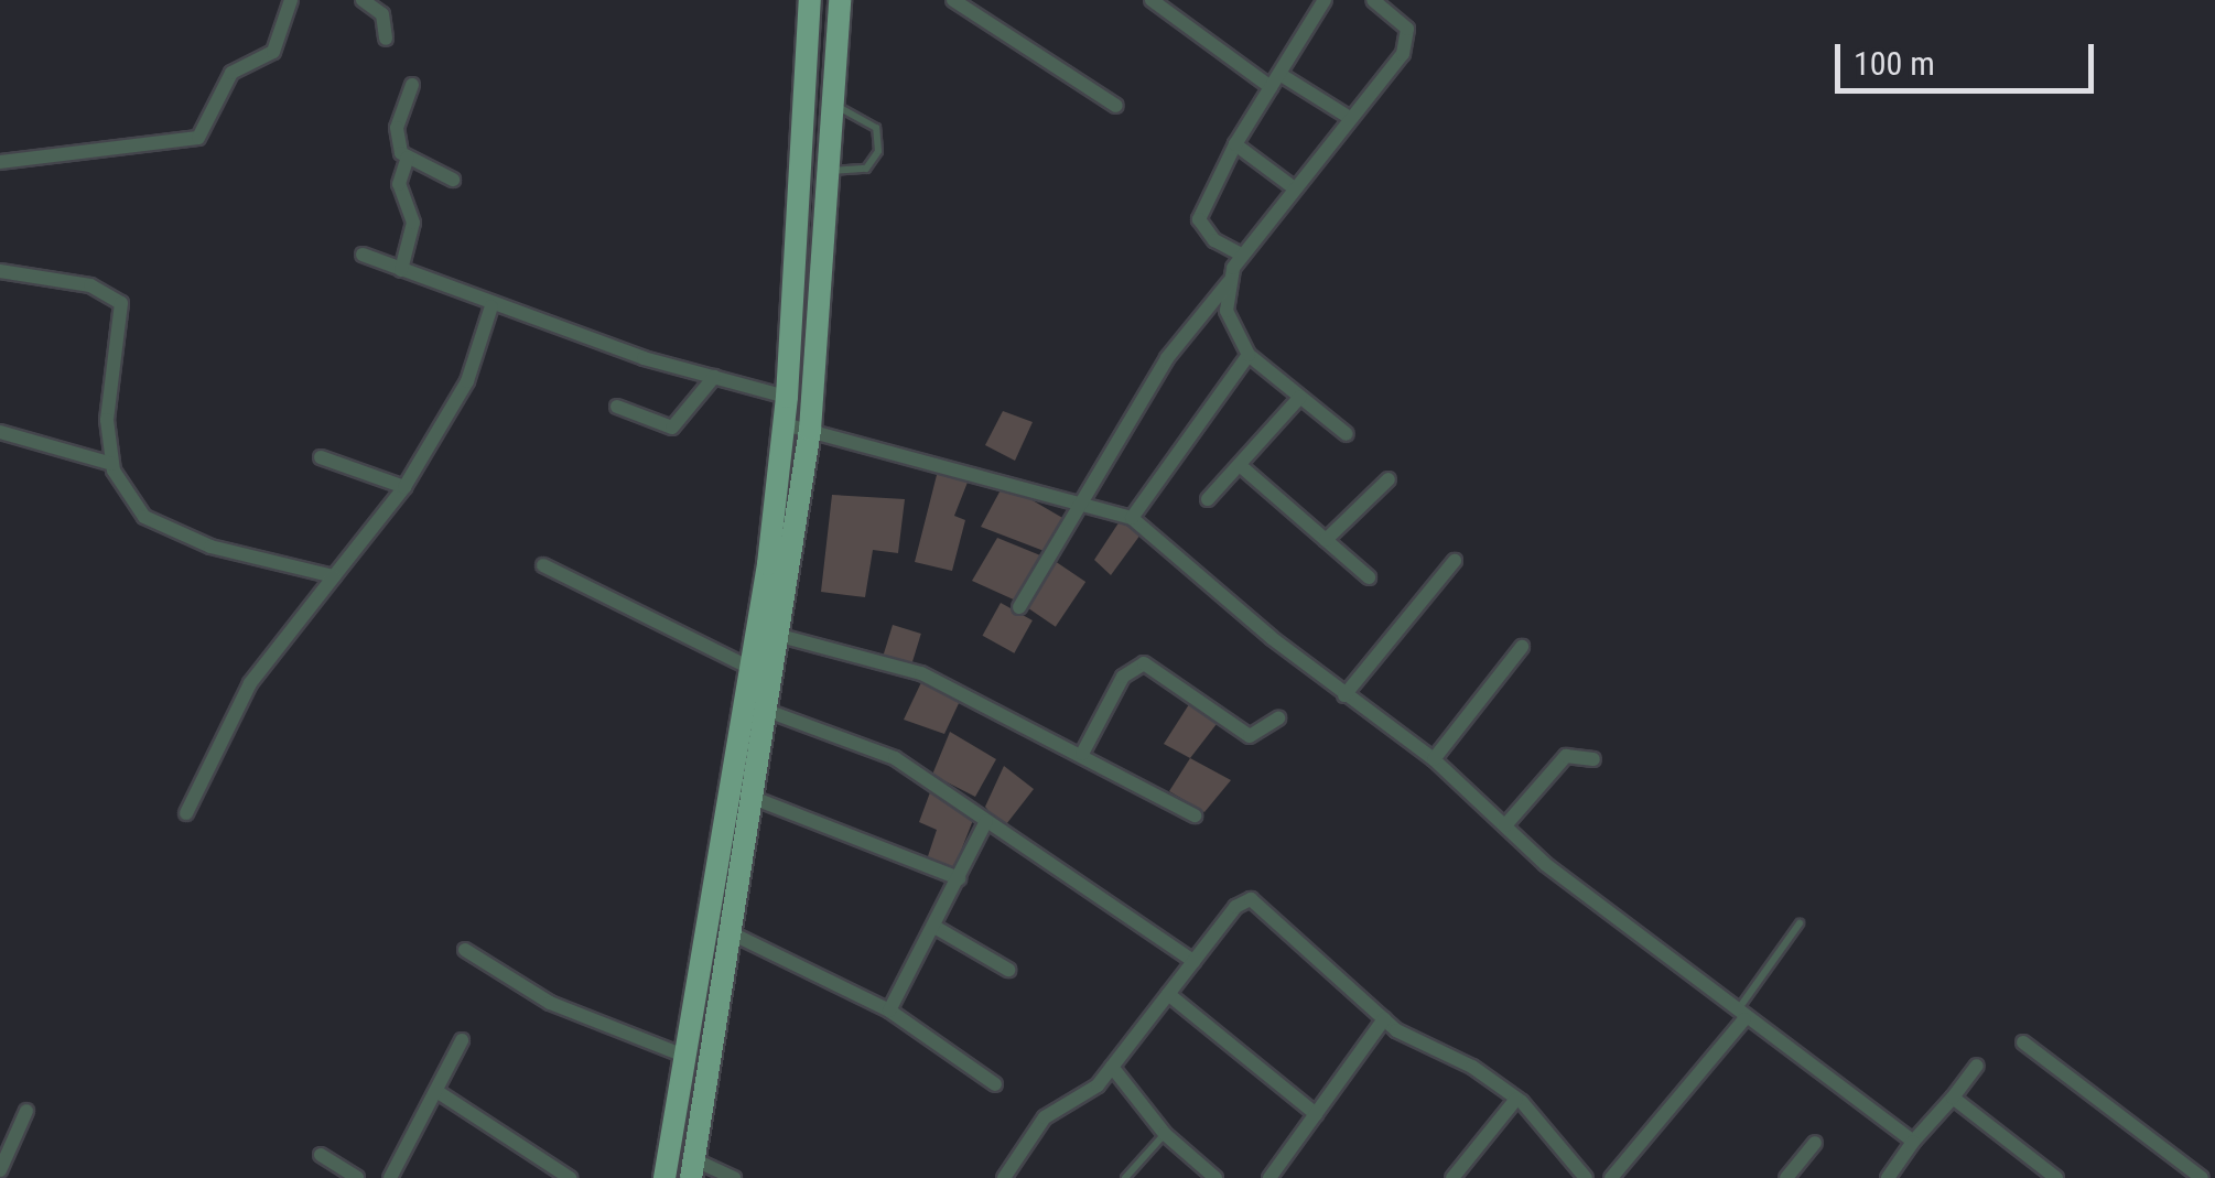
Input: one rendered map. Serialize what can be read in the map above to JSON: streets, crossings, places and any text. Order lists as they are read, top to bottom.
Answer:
{
  "scale_bar": "100 m"
}
